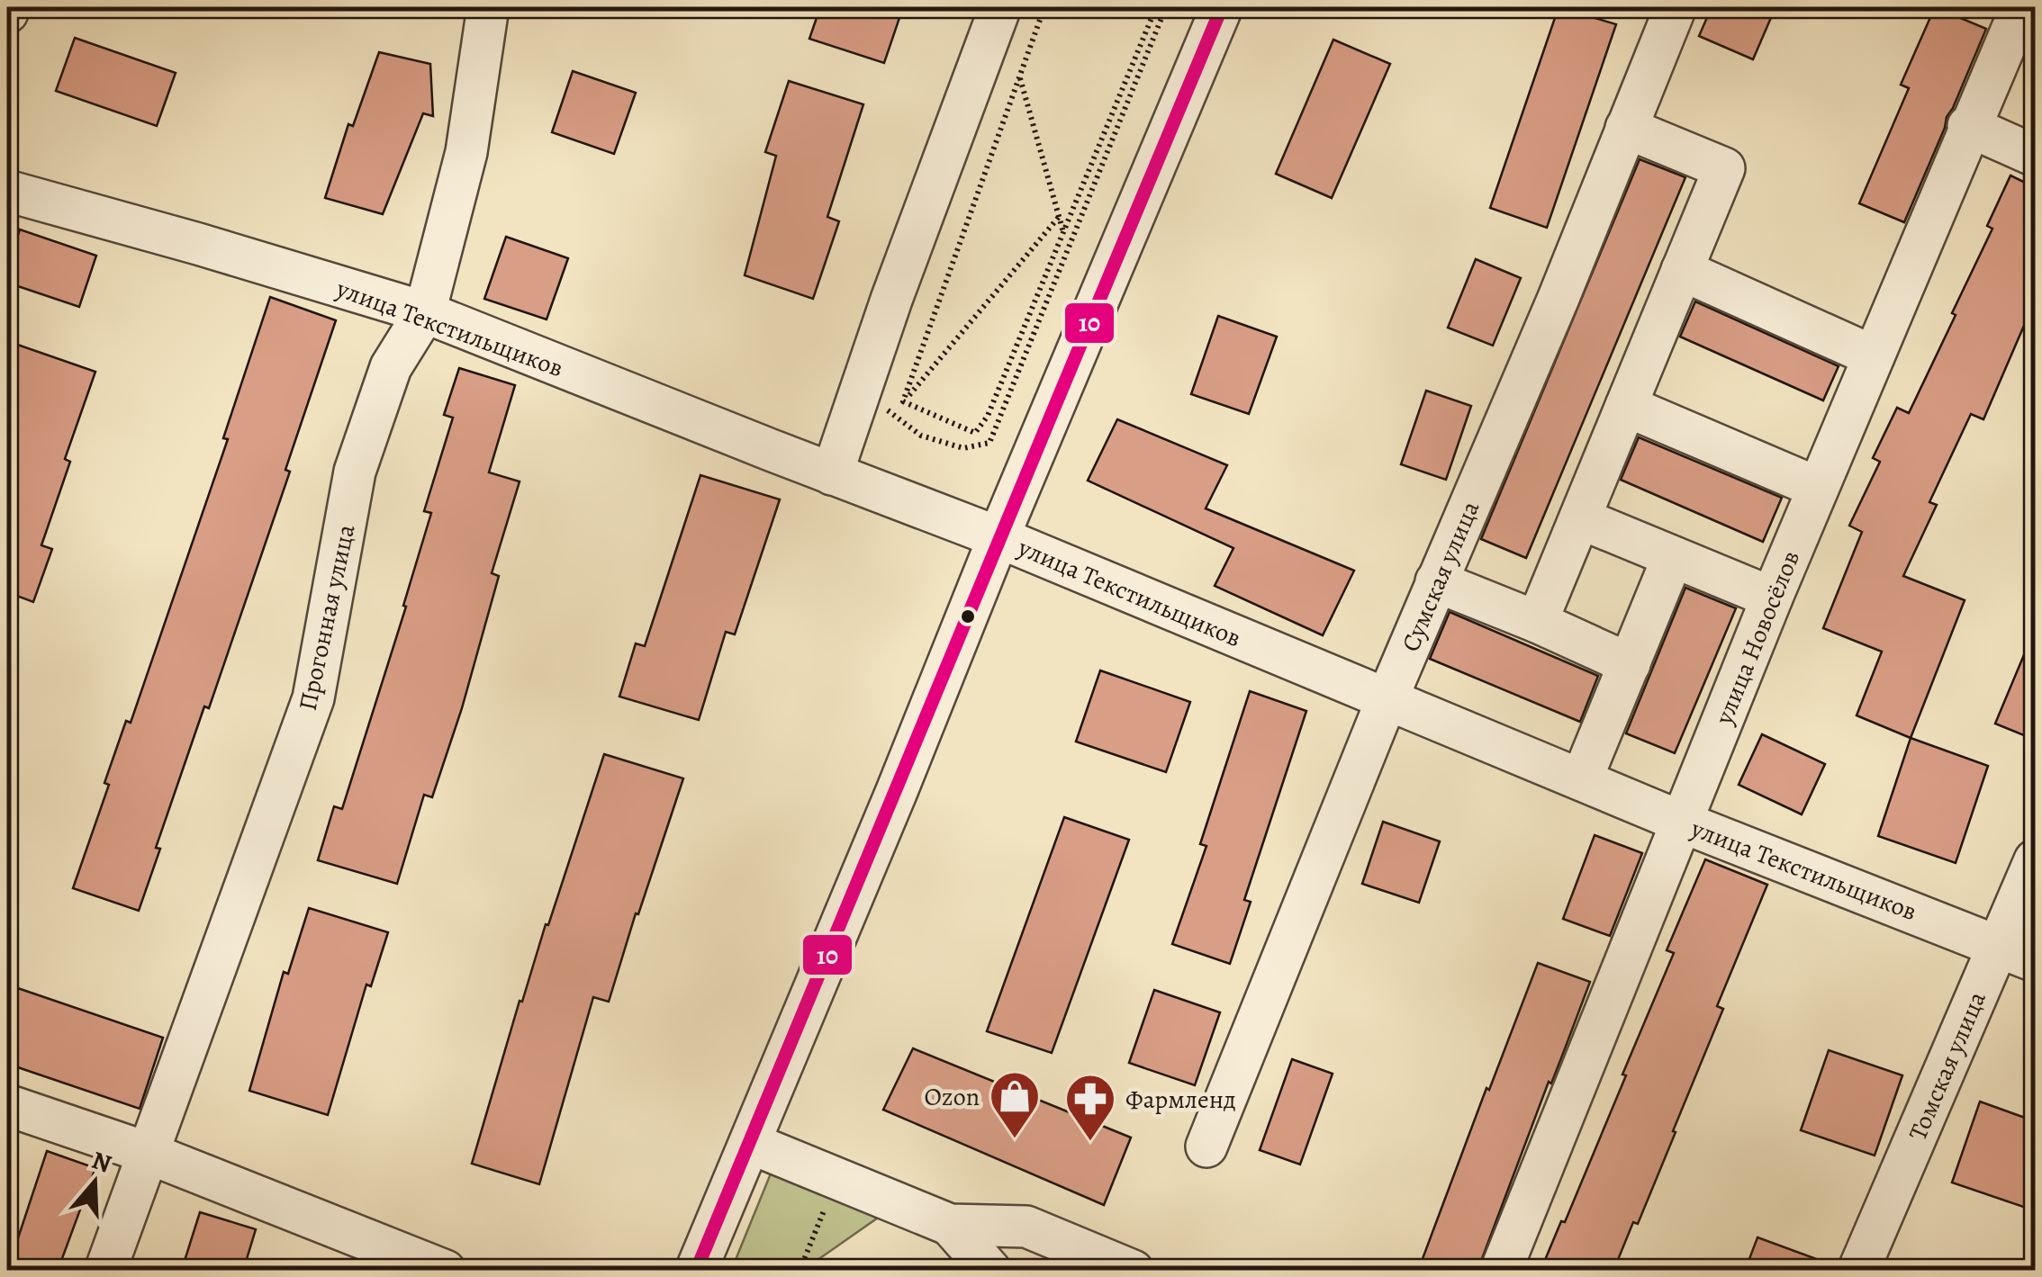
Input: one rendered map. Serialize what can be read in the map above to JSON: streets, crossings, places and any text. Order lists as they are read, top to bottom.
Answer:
{
  "streets": {
    "street": [
      "улица Текстильщиков",
      "Сумская улица",
      "Прогонная улица",
      "улица Новосёлов",
      "Томская улица"
    ]
  },
  "crossings": [
    ["улица Текстильщиков", "Сумская улица"],
    ["улица Текстильщиков", "Прогонная улица"],
    ["улица Текстильщиков", "улица Новосёлов"],
    ["улица Текстильщиков", "Томская улица"]
  ],
  "places": {
    "shop": ["Ozon"],
    "pharmacy": ["Фармленд"]
  },
  "lines": ["transit line 10"],
  "north": "top"
}
